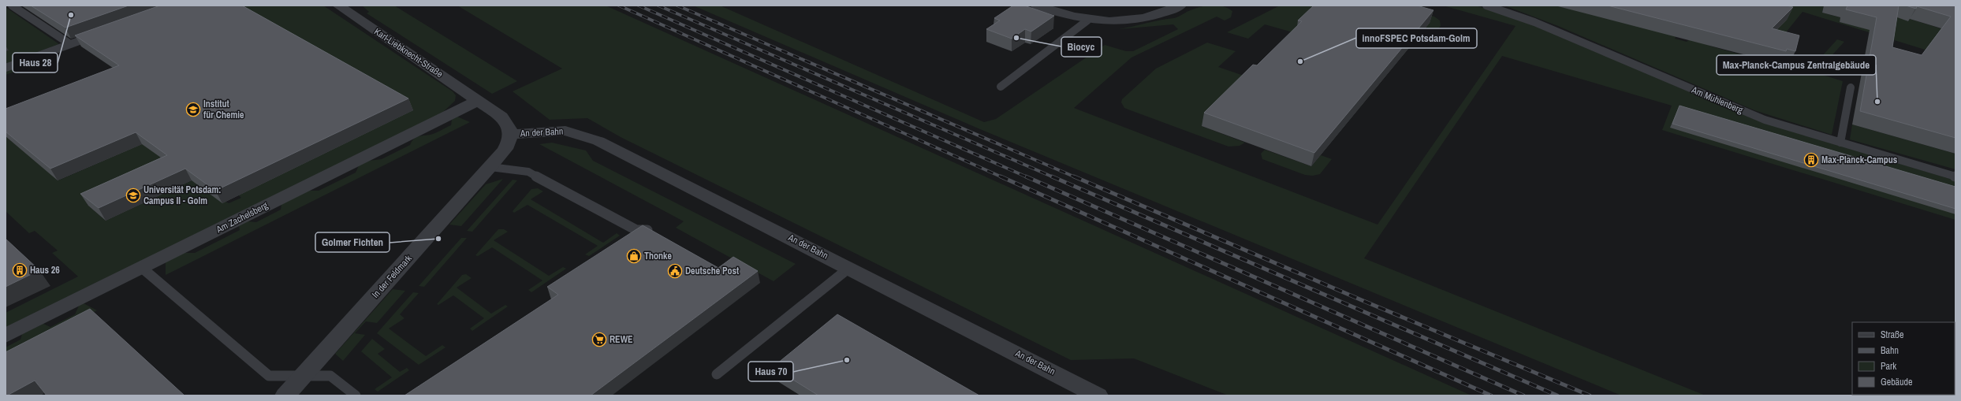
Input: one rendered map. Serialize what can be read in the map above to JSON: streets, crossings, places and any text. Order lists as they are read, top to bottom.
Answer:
{
  "streets": {
    "street": [
      "Karl-Liebknecht-Straße",
      "An der Bahn",
      "Am Zachelsberg",
      "In der Feldmark"
    ],
    "lane": ["Am Mühlenberg"]
  },
  "crossings": [
    ["Karl-Liebknecht-Straße", "Am Zachelsberg"],
    ["An der Bahn", "In der Feldmark"]
  ],
  "places": {
    "other": [
      "Haus 28",
      "Biocyc",
      "innoFSPEC Potsdam-Golm",
      "Max-Planck-Campus Zentralgebäude",
      "Golmer Fichten",
      "Haus 70"
    ],
    "school or university": ["Institut für Chemie", "Universität Potsdam: Campus II - Golm"],
    "building": ["Max-Planck-Campus", "Haus 26"],
    "shop": ["Thonke"],
    "public building": ["Deutsche Post"],
    "supermarket": ["REWE"]
  },
  "legend": [
    "Straße",
    "Bahn",
    "Park",
    "Gebäude"
  ]
}
